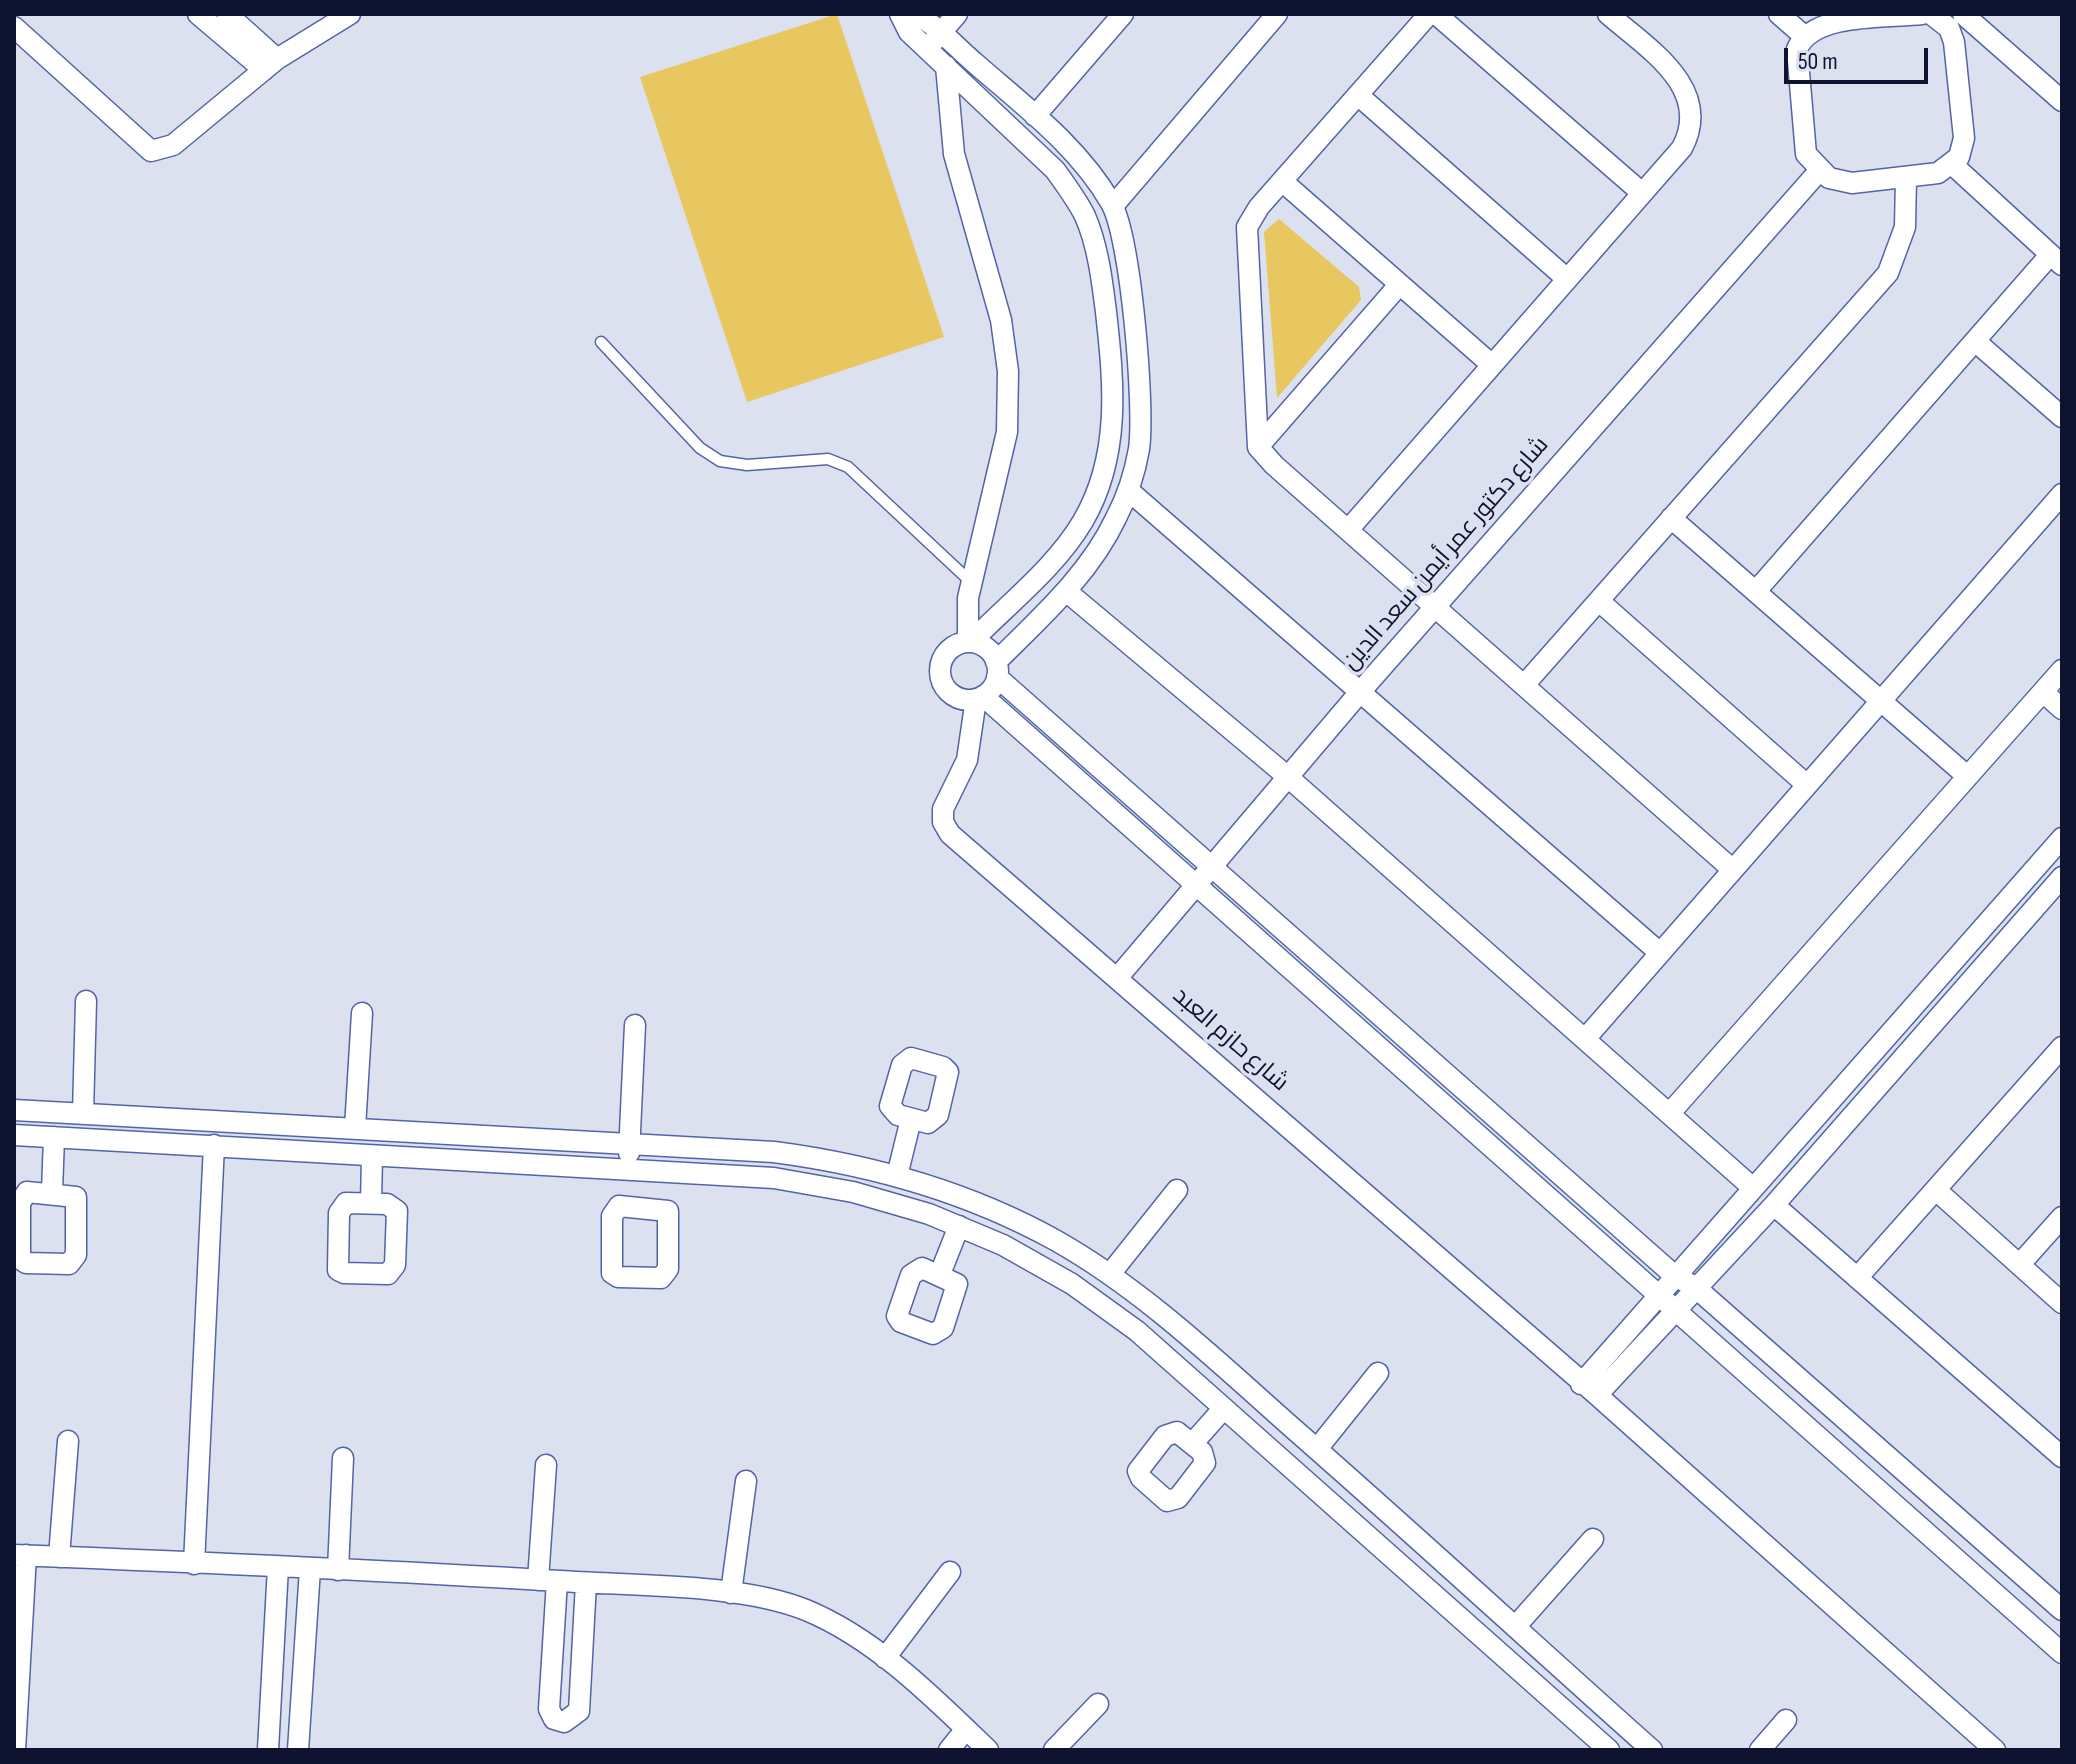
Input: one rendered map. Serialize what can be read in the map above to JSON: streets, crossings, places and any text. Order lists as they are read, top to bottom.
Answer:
{
  "streets": {
    "street": ["شارع دكتور عمر أيمن سعد الدين", "شارع حازم العبد"]
  },
  "crossings": [
    ["شارع دكتور عمر أيمن سعد الدين", "شارع حازم العبد"]
  ],
  "scale_bar": "50 m"
}
